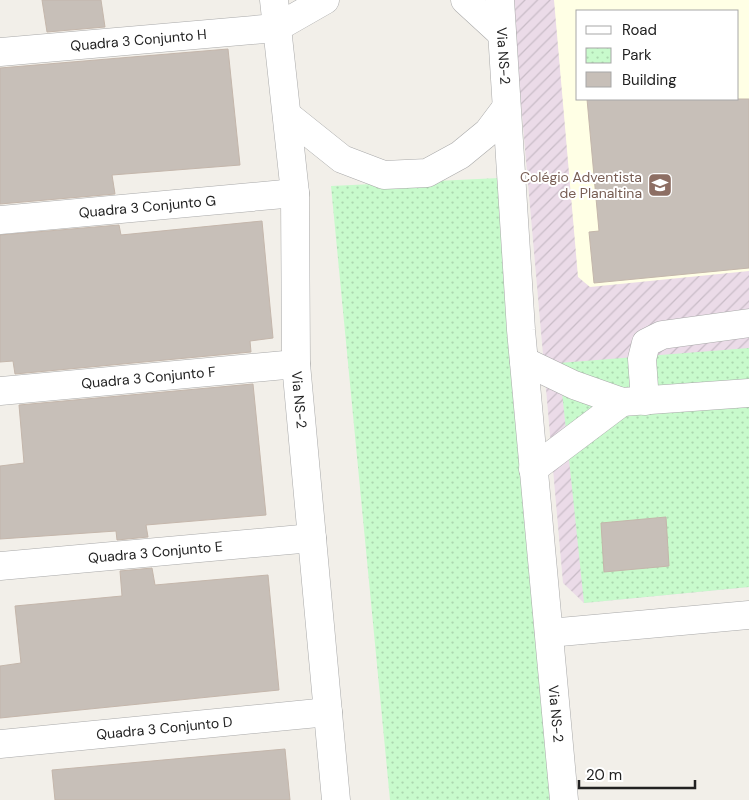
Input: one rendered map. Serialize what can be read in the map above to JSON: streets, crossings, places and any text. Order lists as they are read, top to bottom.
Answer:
{
  "streets": {
    "street": [
      "Quadra 3 Conjunto H",
      "Via NS-2",
      "Quadra 3 Conjunto G",
      "Quadra 3 Conjunto F",
      "Quadra 3 Conjunto E",
      "Quadra 3 Conjunto D"
    ]
  },
  "crossings": [
    ["Quadra 3 Conjunto H", "Via NS-2"],
    ["Via NS-2", "Quadra 3 Conjunto G"],
    ["Via NS-2", "Quadra 3 Conjunto F"],
    ["Via NS-2", "Quadra 3 Conjunto E"],
    ["Via NS-2", "Quadra 3 Conjunto D"]
  ],
  "places": {
    "school or university": ["Colégio Adventista de Planaltina"]
  },
  "legend": ["Road", "Park", "Building"],
  "scale_bar": "20 m"
}
